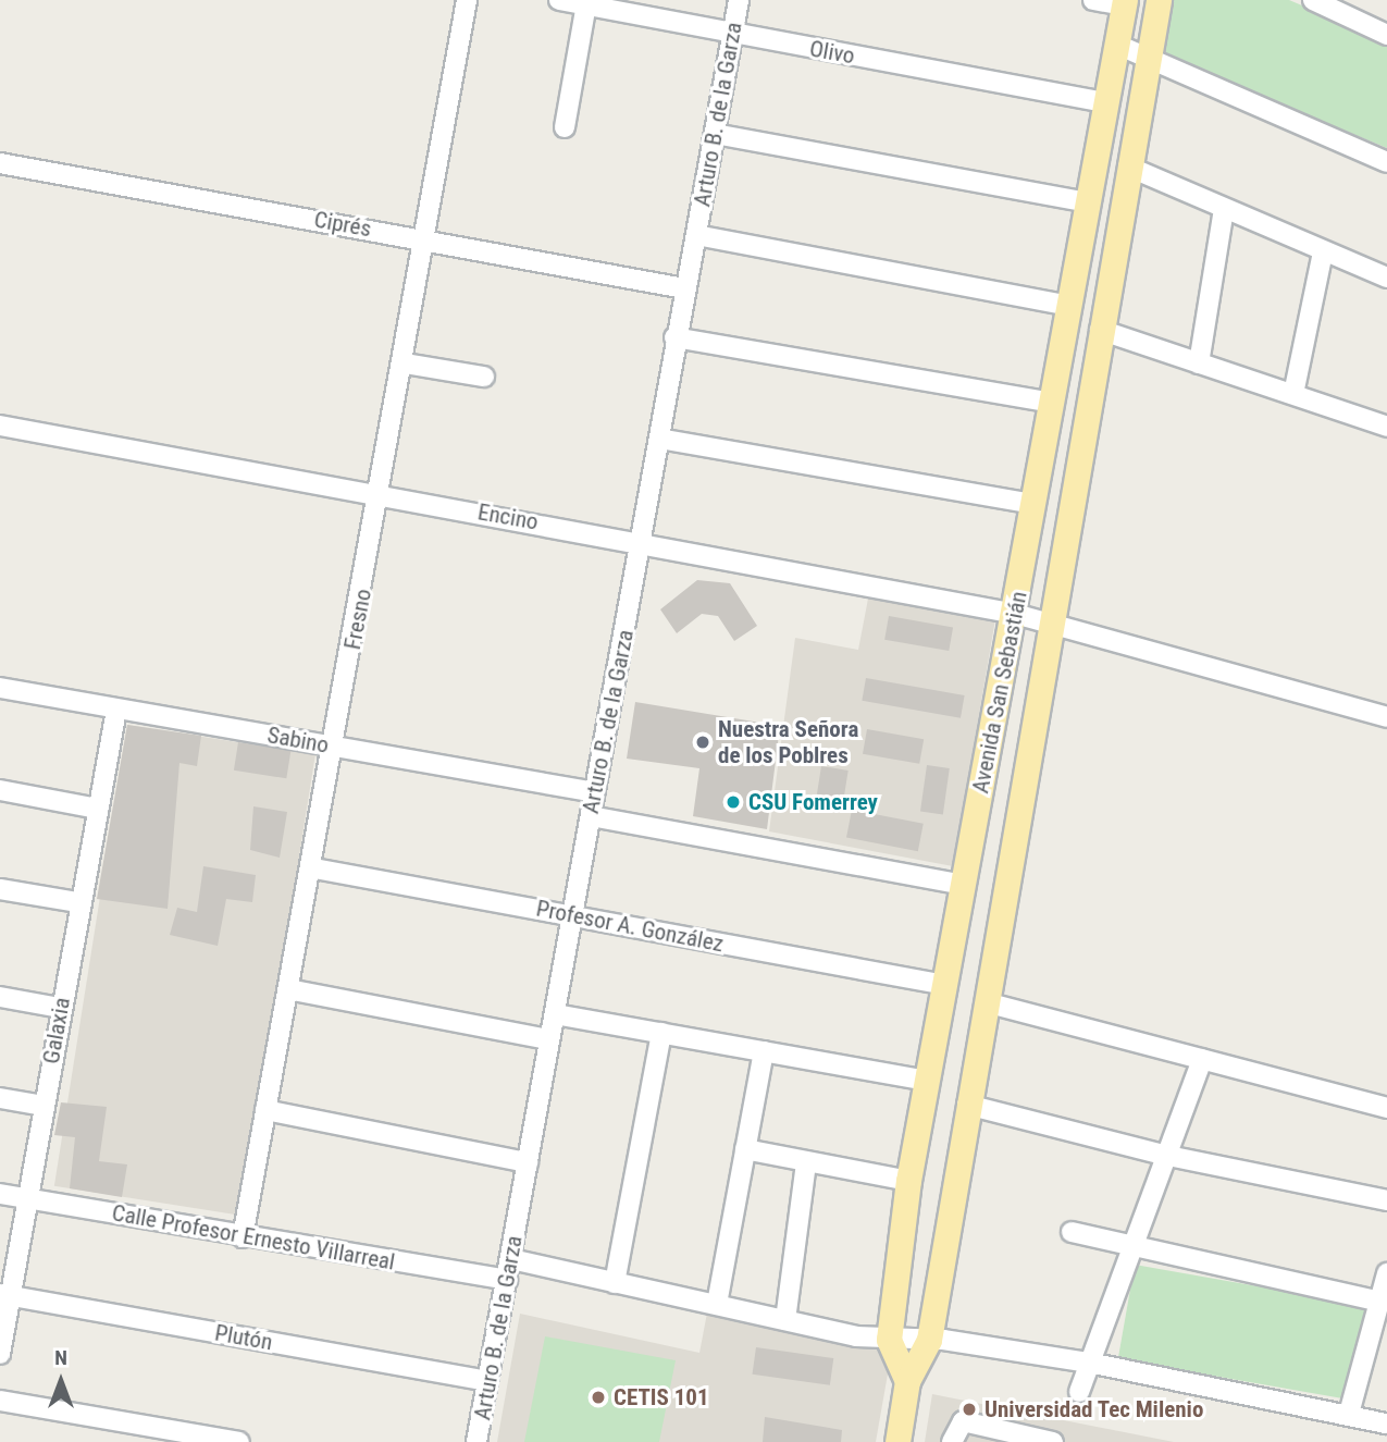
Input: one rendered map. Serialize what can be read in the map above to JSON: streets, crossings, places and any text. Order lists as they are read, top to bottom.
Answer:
{
  "streets": {
    "main road": ["Avenida San Sebastián"],
    "street": [
      "Olivo",
      "Arturo B. de la Garza",
      "Ciprés",
      "Encino",
      "Fresno",
      "Sabino",
      "Profesor A. González",
      "Galaxia",
      "Calle Profesor Ernesto Villarreal",
      "Plutón"
    ]
  },
  "crossings": [
    ["Olivo", "Arturo B. de la Garza"],
    ["Olivo", "Avenida San Sebastián"],
    ["Arturo B. de la Garza", "Ciprés"],
    ["Arturo B. de la Garza", "Encino"],
    ["Arturo B. de la Garza", "Sabino"],
    ["Arturo B. de la Garza", "Profesor A. González"],
    ["Arturo B. de la Garza", "Calle Profesor Ernesto Villarreal"],
    ["Arturo B. de la Garza", "Plutón"],
    ["Ciprés", "Fresno"],
    ["Encino", "Fresno"],
    ["Encino", "Avenida San Sebastián"],
    ["Fresno", "Sabino"],
    ["Fresno", "Profesor A. González"],
    ["Fresno", "Calle Profesor Ernesto Villarreal"],
    ["Avenida San Sebastián", "Profesor A. González"],
    ["Sabino", "Galaxia"],
    ["Galaxia", "Calle Profesor Ernesto Villarreal"],
    ["Galaxia", "Plutón"]
  ],
  "places": [
    "Nuestra Señora de los Poblres",
    "CSU Fomerrey",
    "CETIS 101",
    "Universidad Tec Milenio"
  ],
  "north": "top"
}
